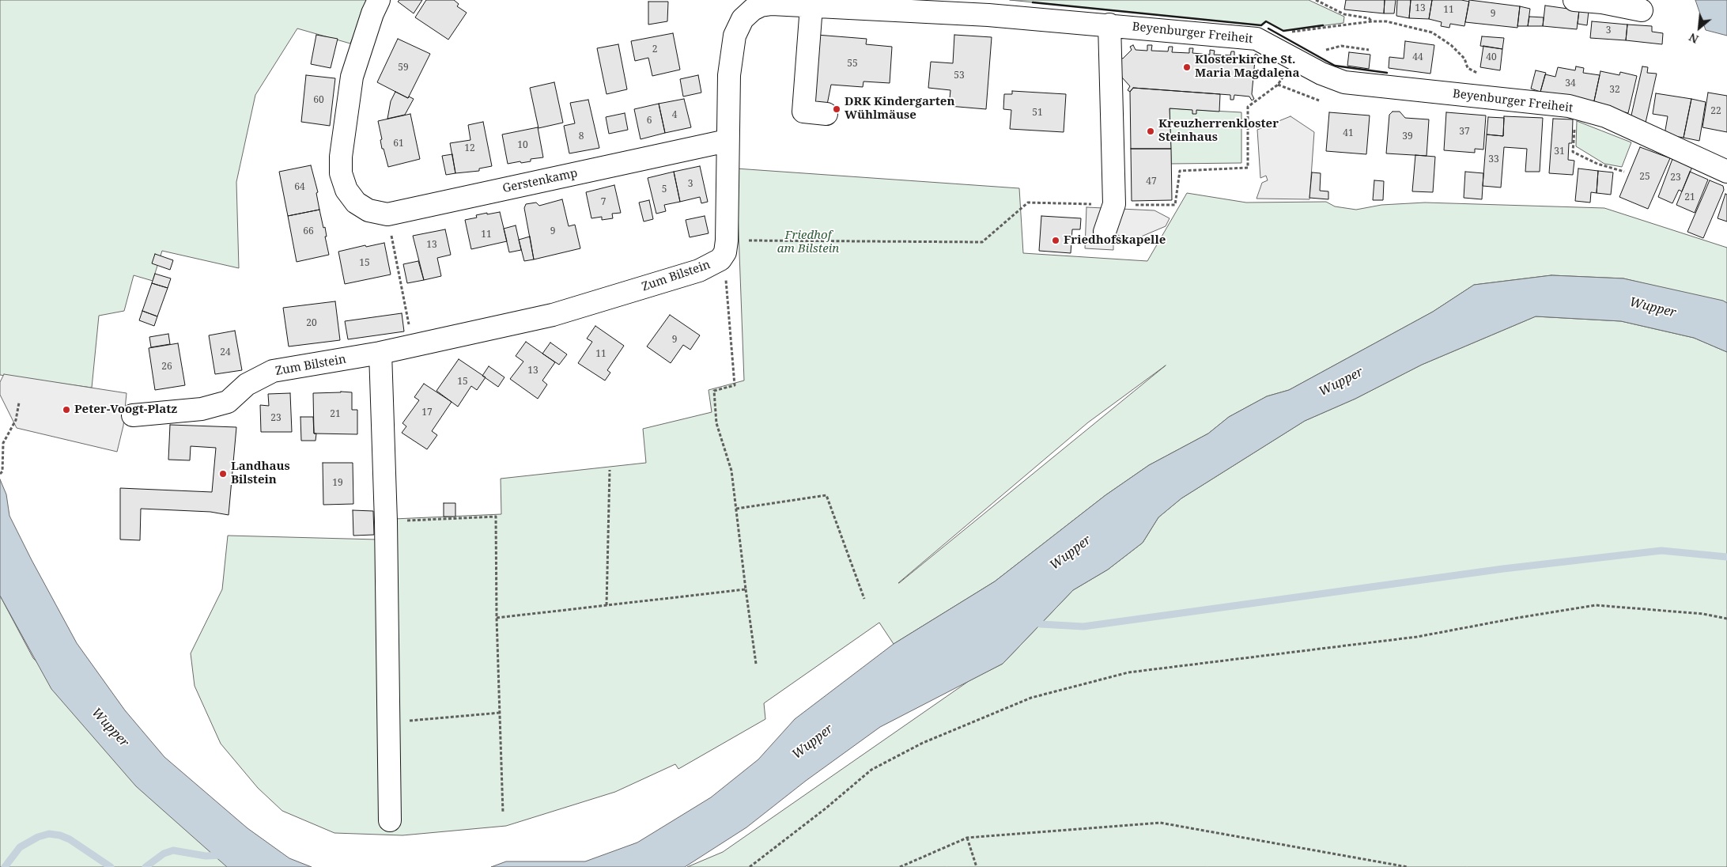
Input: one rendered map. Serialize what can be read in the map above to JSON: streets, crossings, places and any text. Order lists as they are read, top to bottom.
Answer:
{
  "streets": {
    "street": ["Beyenburger Freiheit", "Gerstenkamp", "Zum Bilstein"]
  },
  "crossings": [
    ["Beyenburger Freiheit", "Gerstenkamp"]
  ],
  "water": ["Wupper"],
  "parks": ["Friedhof am Bilstein"],
  "places": [
    "Klosterkirche St. Maria Magdalena",
    "DRK Kindergarten Wühlmäuse",
    "Kreuzherrenkloster Steinhaus",
    "Friedhofskapelle",
    "Peter-Voogt-Platz",
    "Landhaus Bilstein"
  ],
  "house_numbers": [
    "13",
    "11",
    "9",
    "3",
    "2",
    "44",
    "40",
    "55",
    "59",
    "53",
    "34",
    "32",
    "60",
    "22",
    "51",
    "4",
    "6",
    "37",
    "41",
    "8",
    "39",
    "61",
    "10",
    "12",
    "31",
    "33",
    "25",
    "23",
    "47",
    "3",
    "64",
    "5",
    "21",
    "7",
    "66",
    "9",
    "11",
    "13",
    "15",
    "20",
    "9",
    "24",
    "11",
    "26",
    "13",
    "15",
    "17",
    "21",
    "23",
    "19"
  ],
  "north": "bottom left"
}
